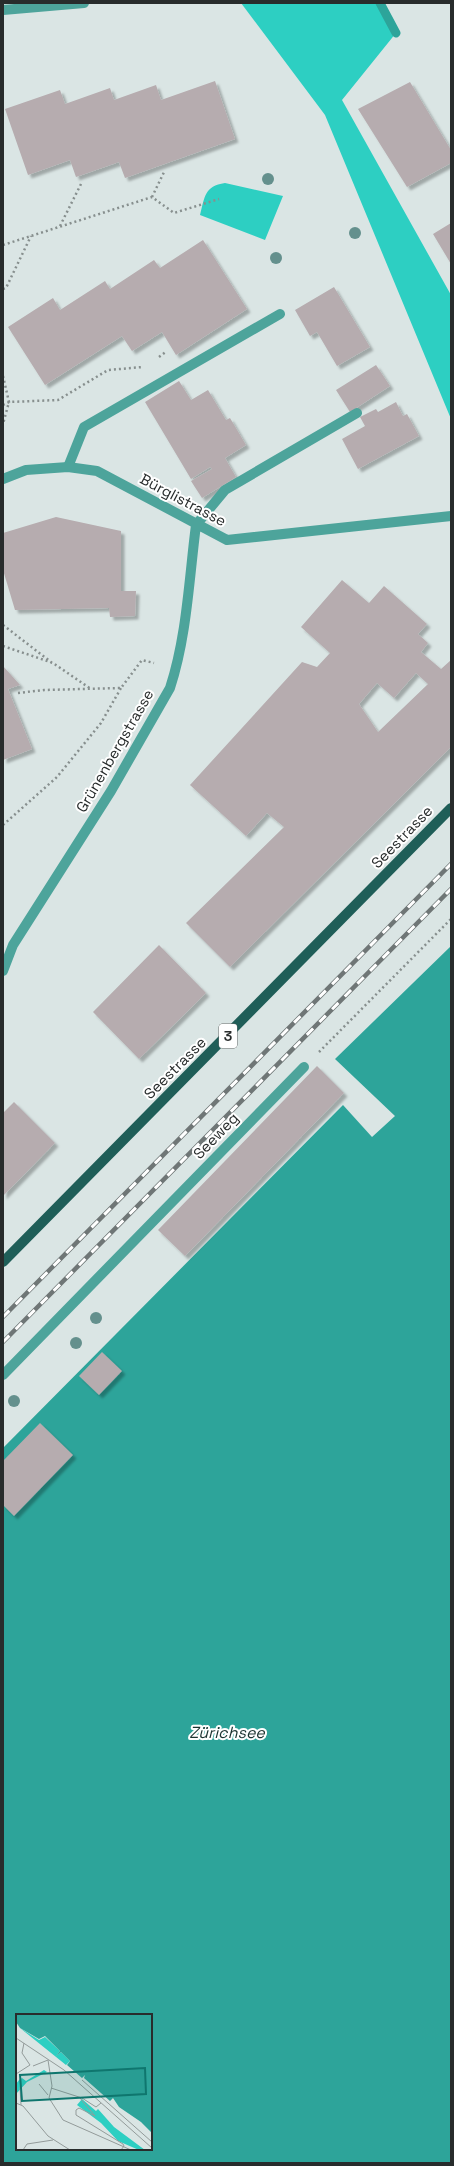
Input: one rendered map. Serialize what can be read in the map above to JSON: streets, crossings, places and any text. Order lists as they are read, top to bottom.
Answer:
{
  "streets": {
    "main road": ["Seestrasse", "3"],
    "street": ["Bürglistrasse", "Grünenbergstrasse", "Seeweg"]
  },
  "crossings": [
    ["Bürglistrasse", "Grünenbergstrasse"]
  ],
  "water": ["Zürichsee"]
}
